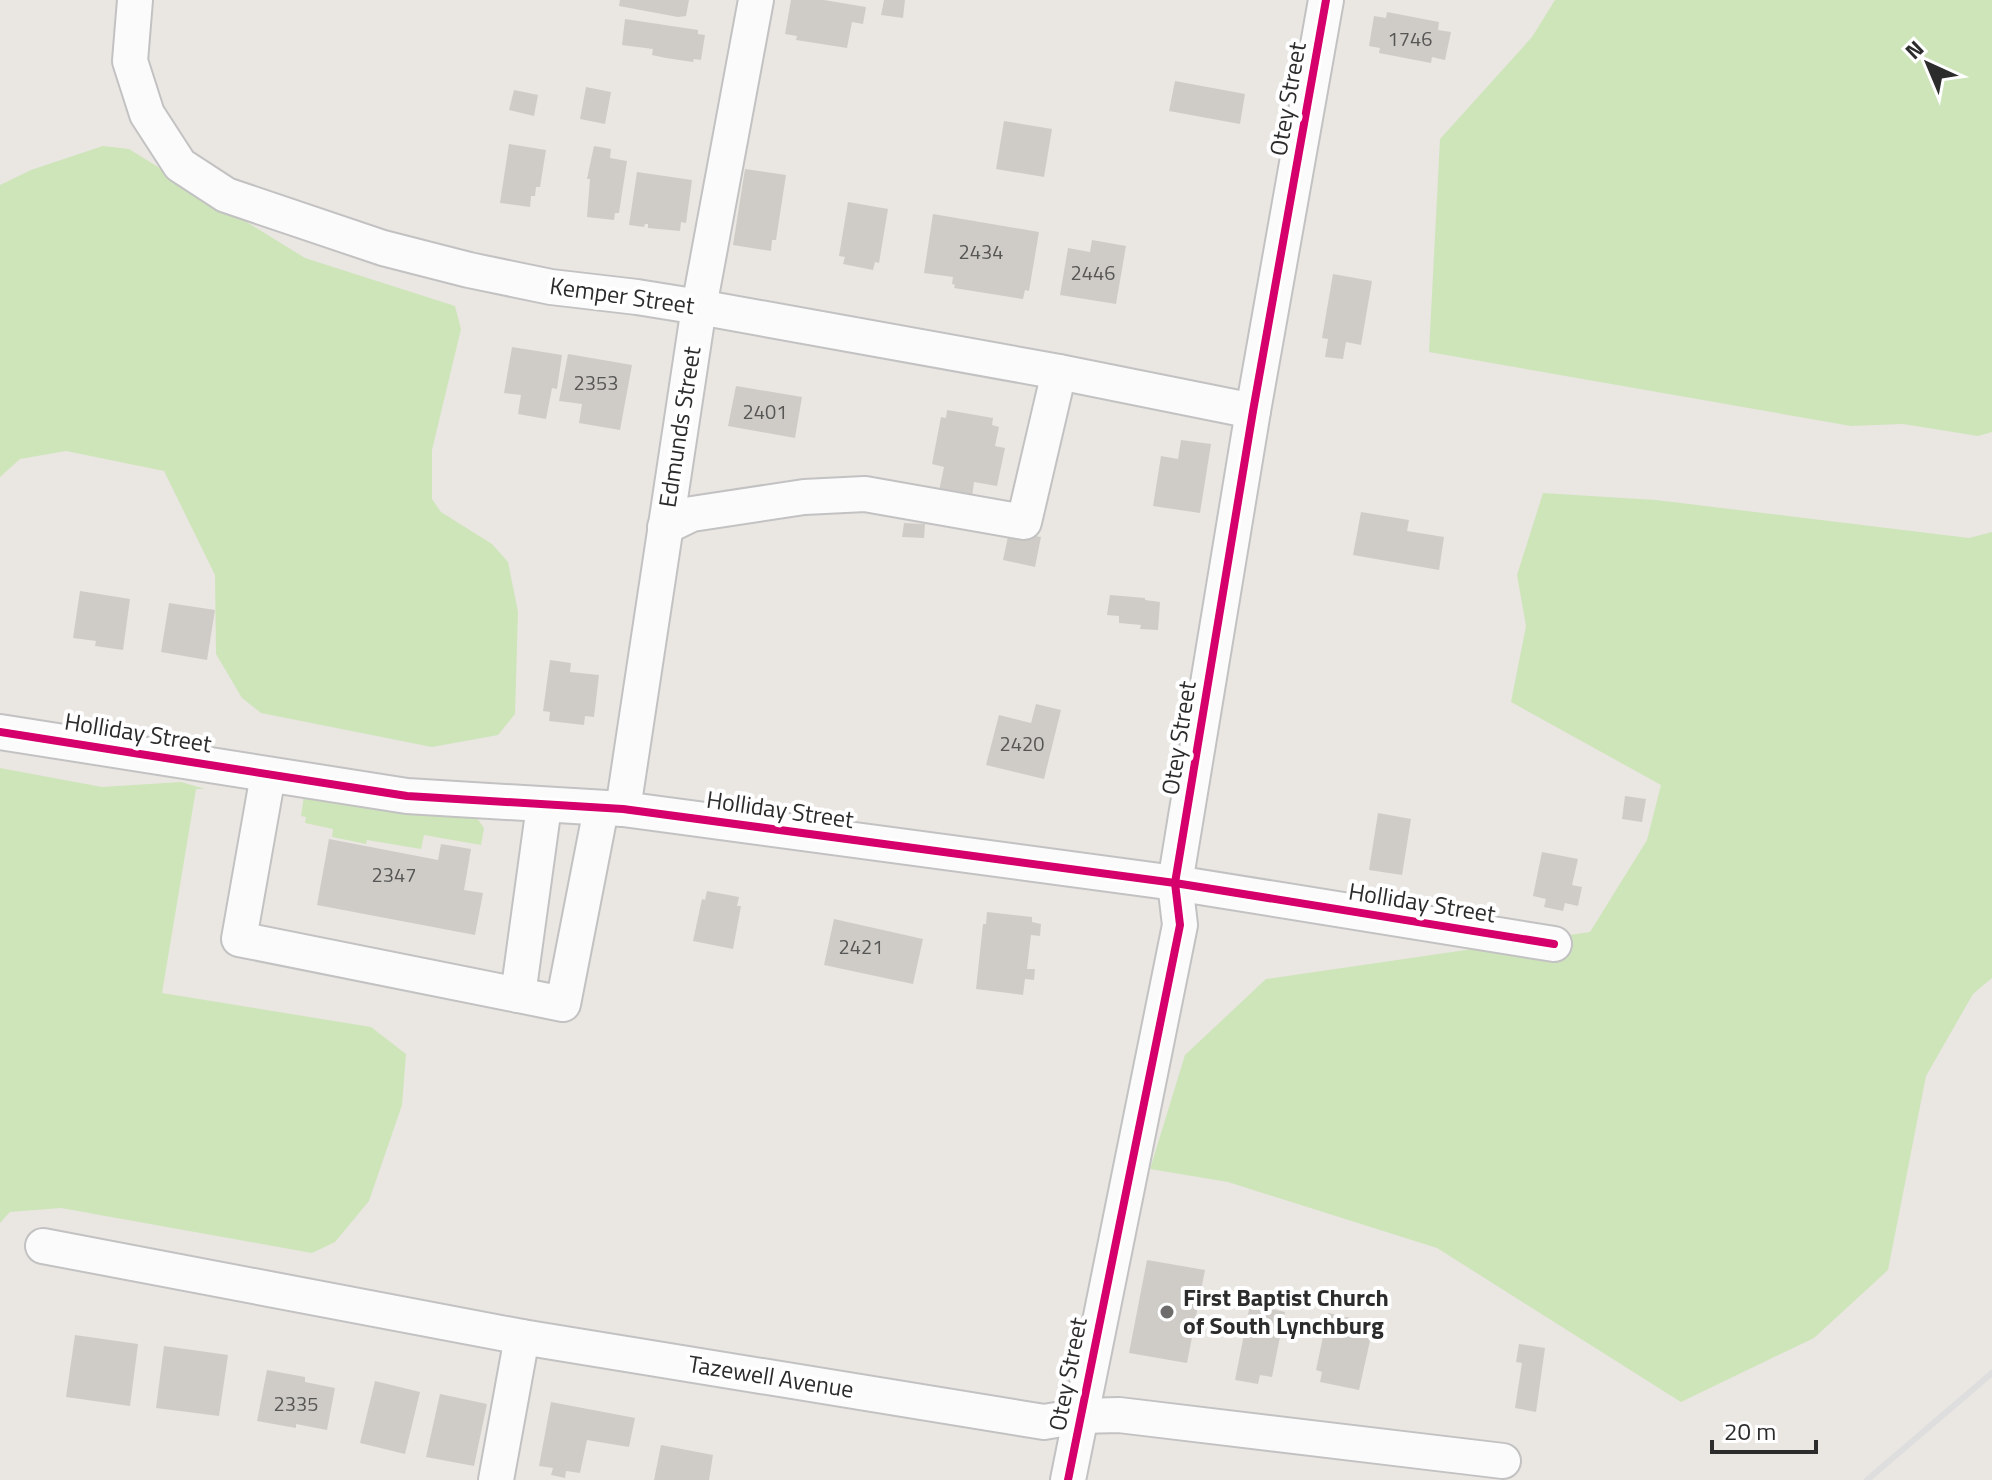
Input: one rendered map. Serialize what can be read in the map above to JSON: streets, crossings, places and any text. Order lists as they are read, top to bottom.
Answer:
{
  "streets": {
    "street": [
      "Otey Street",
      "Kemper Street",
      "Edmunds Street",
      "Holliday Street",
      "Tazewell Avenue"
    ]
  },
  "crossings": [
    ["Otey Street", "Kemper Street"],
    ["Otey Street", "Holliday Street"],
    ["Otey Street", "Tazewell Avenue"],
    ["Kemper Street", "Edmunds Street"],
    ["Edmunds Street", "Holliday Street"]
  ],
  "places": ["First Baptist Church of South Lynchburg"],
  "house_numbers": [
    "1746",
    "2434",
    "2446",
    "2353",
    "2401",
    "2420",
    "2347",
    "2421",
    "2335"
  ],
  "scale_bar": "20 m",
  "north": "top left"
}
